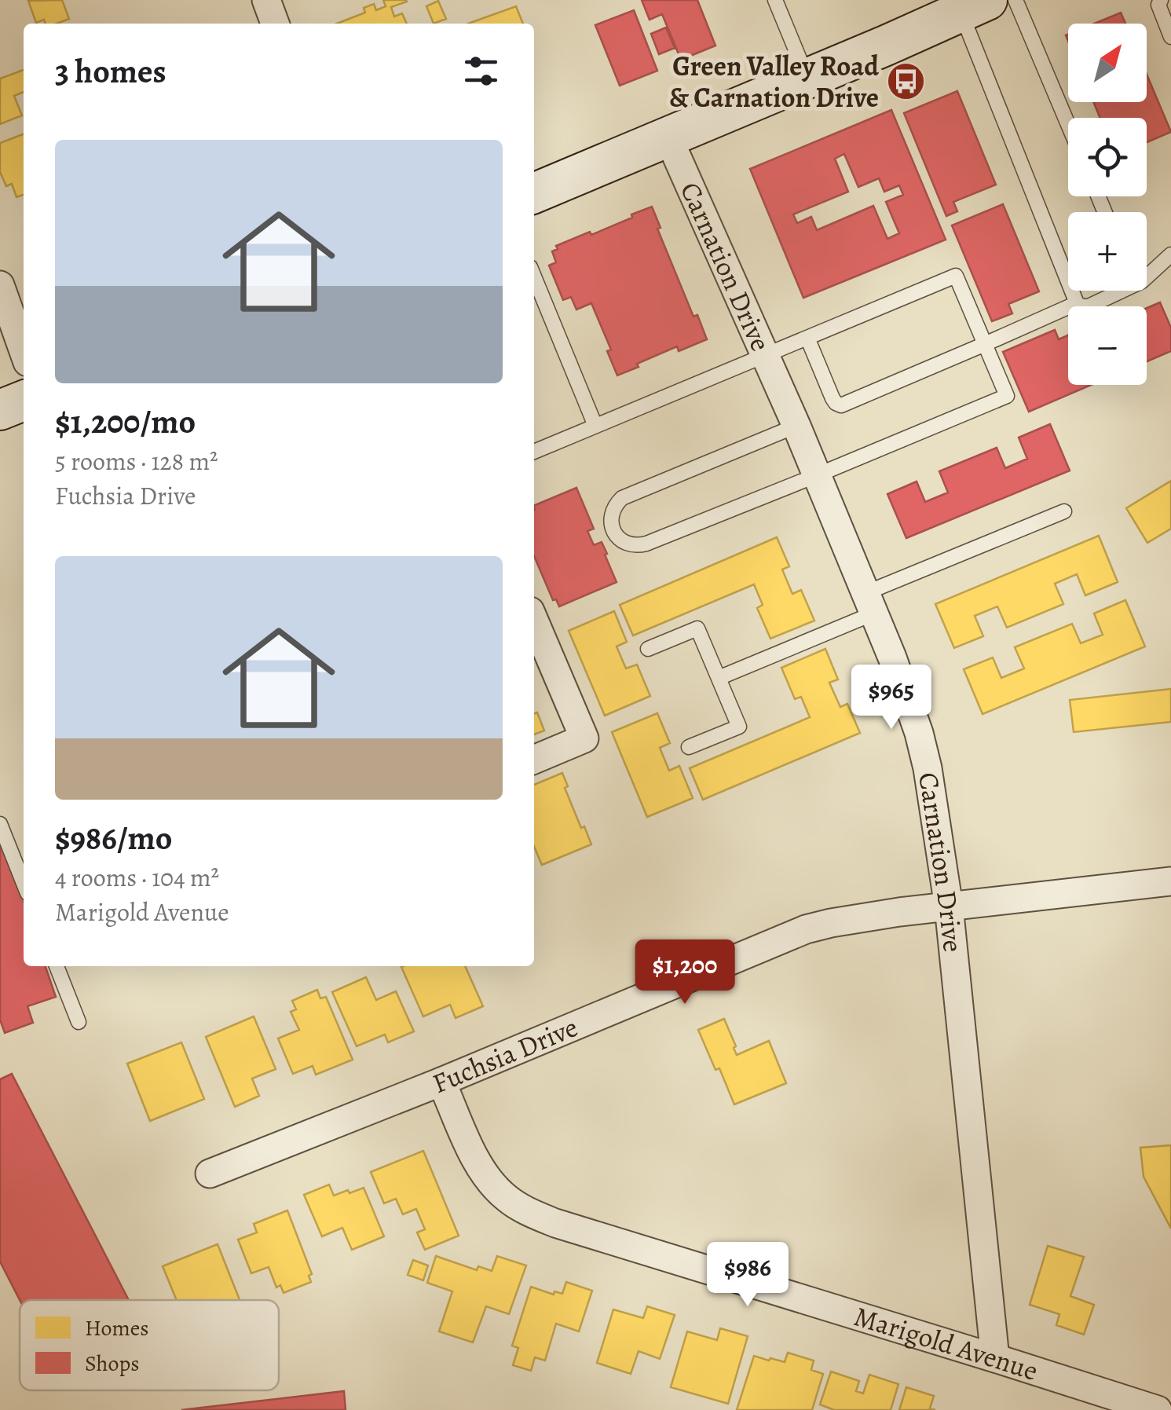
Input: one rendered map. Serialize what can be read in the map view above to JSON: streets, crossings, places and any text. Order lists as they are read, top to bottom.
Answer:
{
  "streets": {
    "street": ["Carnation Drive", "Fuchsia Drive", "Marigold Avenue"]
  },
  "crossings": [
    ["Carnation Drive", "Fuchsia Drive"],
    ["Carnation Drive", "Marigold Avenue"],
    ["Fuchsia Drive", "Marigold Avenue"]
  ],
  "places": {
    "bus stop": ["Green Valley Road & Carnation Drive"]
  },
  "legend": ["Homes", "Shops"],
  "north": "top right",
  "page": {
    "map_buttons": ["+", "−"],
    "heading": "3 homes",
    "list": [
      {
        "name": "$1,200/mo",
        "note": "5 rooms · 128 m² · Fuchsia Drive"
      },
      {
        "name": "$986/mo",
        "note": "4 rooms · 104 m² · Marigold Avenue"
      }
    ],
    "price": ["$965", "$1,200", "$986"]
  }
}
